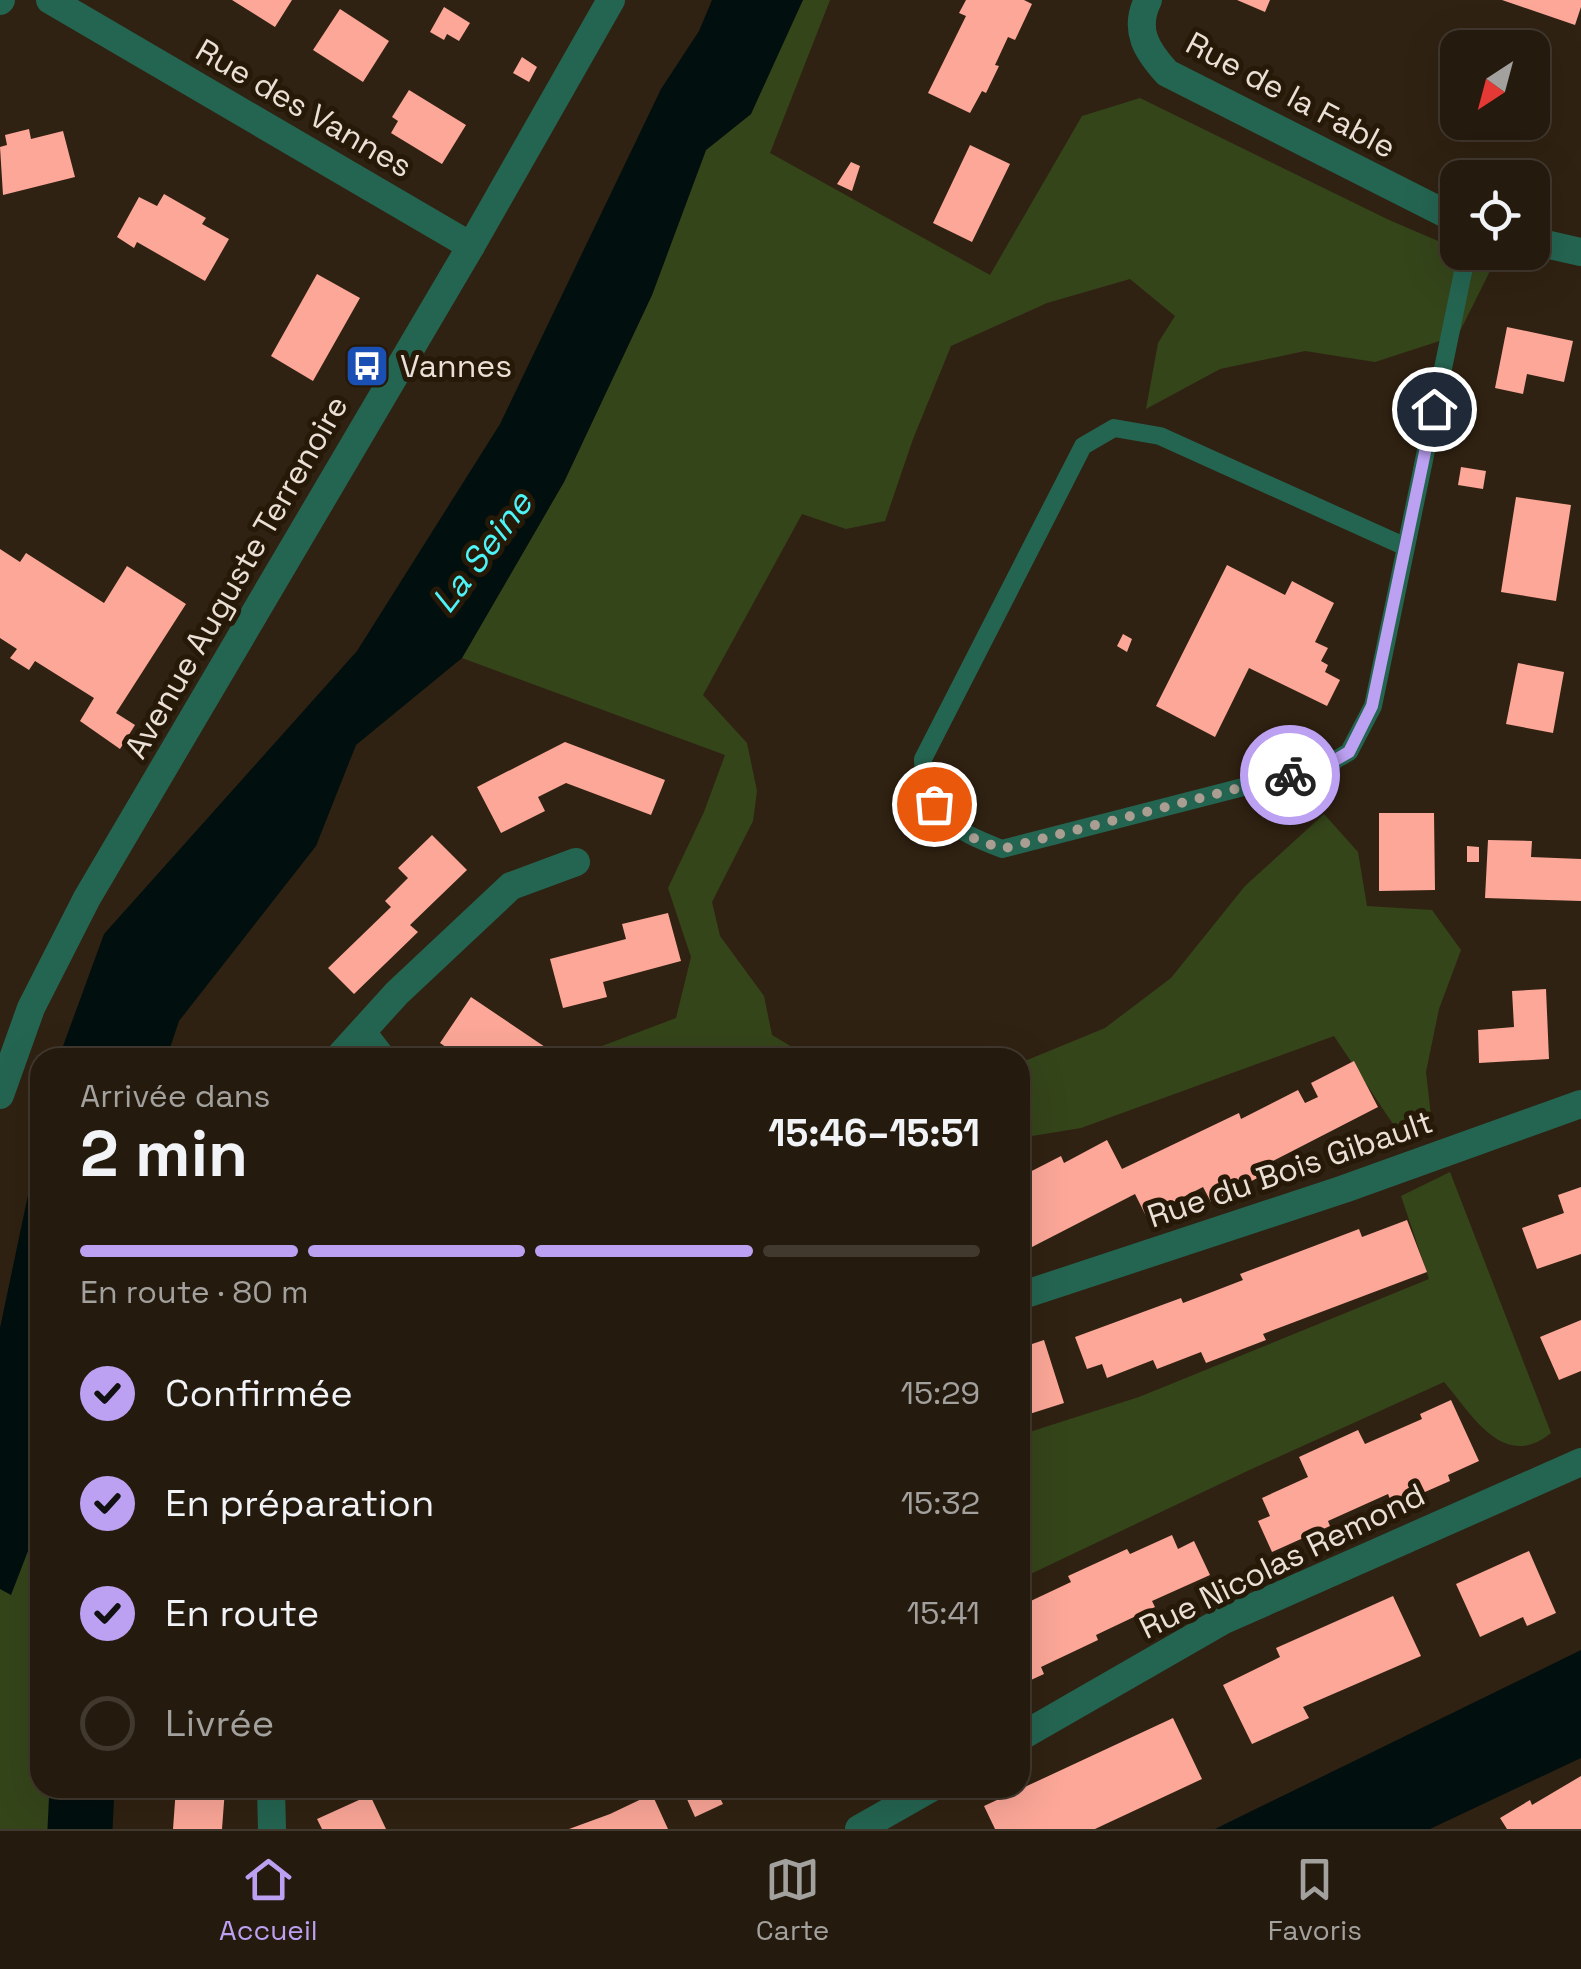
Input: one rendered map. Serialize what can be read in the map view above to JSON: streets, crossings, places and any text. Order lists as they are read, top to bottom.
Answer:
{
  "streets": {
    "street": [
      "Rue de la Fable",
      "Rue des Vannes",
      "Avenue Auguste Terrenoire",
      "Rue du Bois Gibault",
      "Rue Nicolas Remond"
    ]
  },
  "crossings": [
    ["Rue des Vannes", "Avenue Auguste Terrenoire"]
  ],
  "water": ["La Seine"],
  "places": {
    "bus stop": ["Vannes"]
  },
  "north": "bottom left",
  "page": {
    "heading": ["2 min", "Arrivée dans", "15:46–15:51"],
    "bar": "En route · 80 m",
    "list": [
      ["Confirmée", "15:29"],
      ["En préparation", "15:32"],
      ["En route", "15:41"],
      "Livrée"
    ],
    "tabs": ["Accueil", "Carte", "Favoris"]
  }
}
